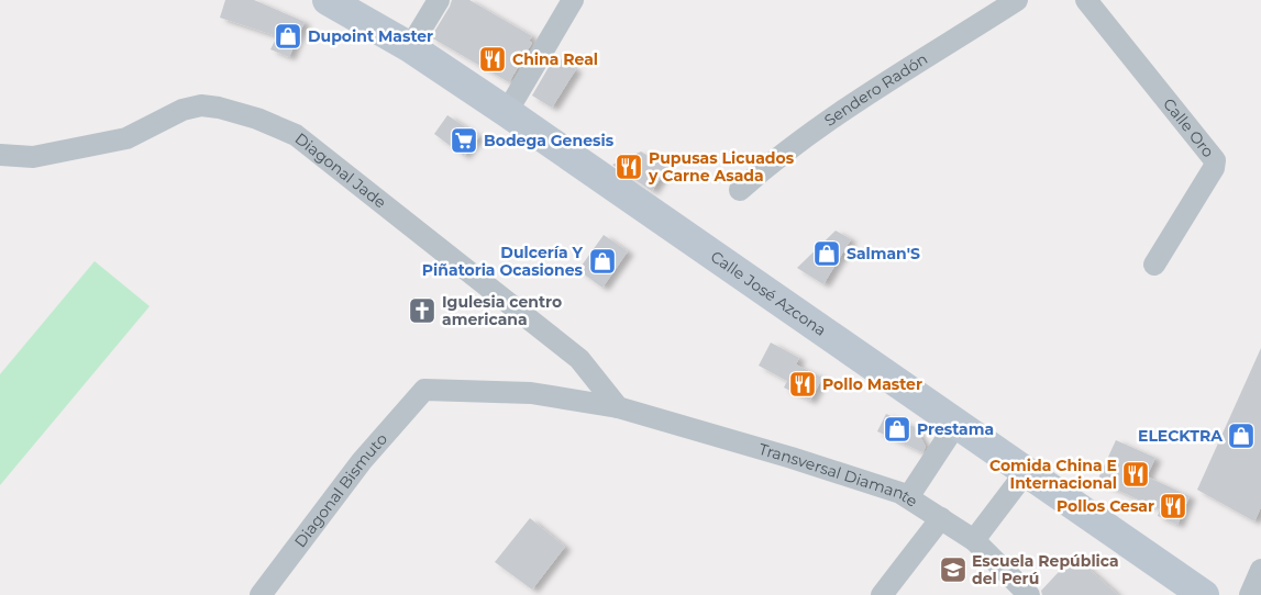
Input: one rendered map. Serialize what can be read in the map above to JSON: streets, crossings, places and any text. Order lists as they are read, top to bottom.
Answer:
{
  "streets": {
    "main road": ["Calle José Azcona"],
    "street": [
      "Sendero Radón",
      "Calle Oro",
      "Diagonal Jade",
      "Transversal Diamante",
      "Diagonal Bismuto"
    ]
  },
  "crossings": [
    ["Diagonal Jade", "Transversal Diamante"],
    ["Transversal Diamante", "Diagonal Bismuto"]
  ],
  "places": {
    "shop": [
      "Dupoint Master",
      "Salman'S",
      "Dulcería Y Piñatoria Ocasiones",
      "Prestama",
      "ELECKTRA"
    ],
    "restaurant": [
      "China Real",
      "Pupusas Licuados y Carne Asada",
      "Pollo Master",
      "Comida China E Internacional",
      "Pollos Cesar"
    ],
    "supermarket": ["Bodega Genesis"],
    "church": ["Igulesia centro americana"],
    "school or university": ["Escuela República del Perú"]
  }
}
